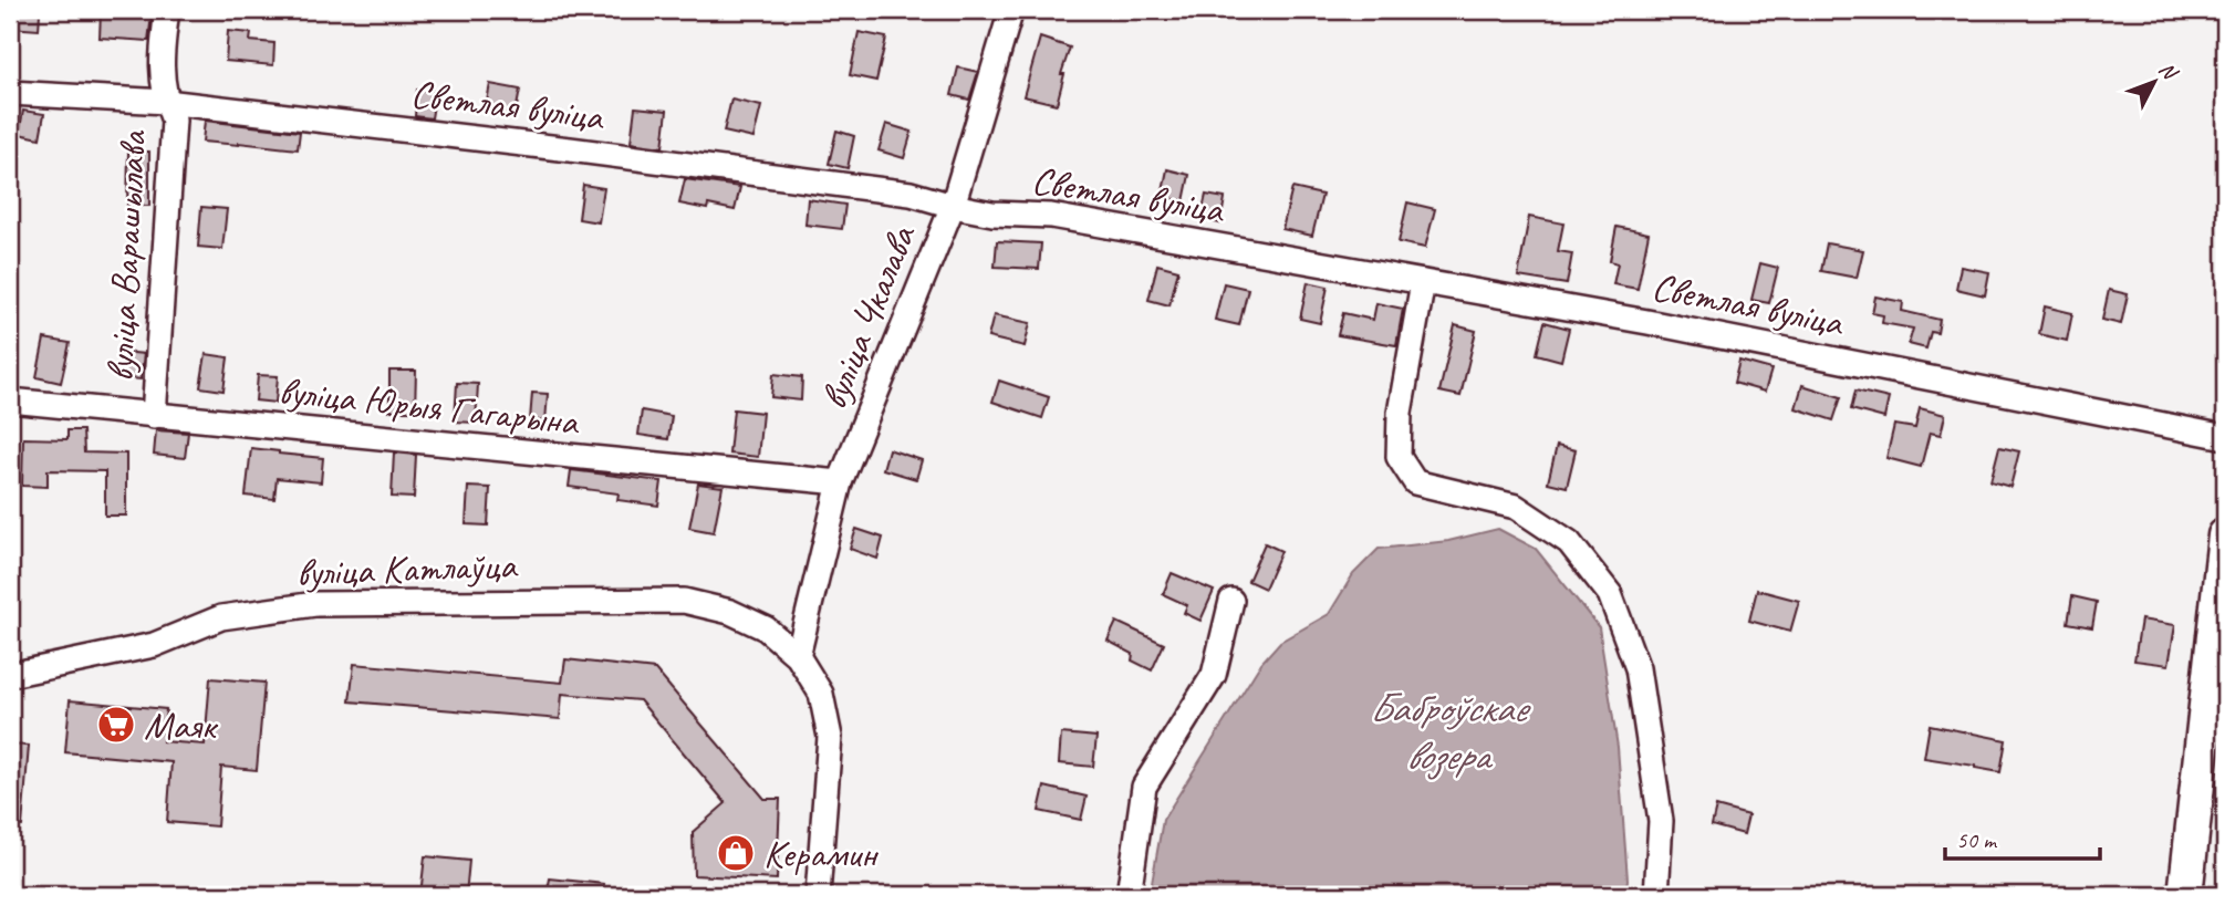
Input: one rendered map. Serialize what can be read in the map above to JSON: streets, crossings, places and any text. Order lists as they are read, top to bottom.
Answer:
{
  "streets": {
    "street": [
      "Светлая вуліца",
      "вуліца Варашылава",
      "вуліца Чкалава",
      "вуліца Юрыя Гагарына",
      "вуліца Катлаўца"
    ]
  },
  "crossings": [
    ["Светлая вуліца", "вуліца Варашылава"],
    ["Светлая вуліца", "вуліца Чкалава"],
    ["вуліца Варашылава", "вуліца Юрыя Гагарына"],
    ["вуліца Чкалава", "вуліца Юрыя Гагарына"],
    ["вуліца Чкалава", "вуліца Катлаўца"]
  ],
  "water": ["Баброўскае возера"],
  "places": {
    "supermarket": ["Маяк"],
    "shop": ["Керамин"]
  },
  "scale_bar": "50 m",
  "north": "top right"
}
